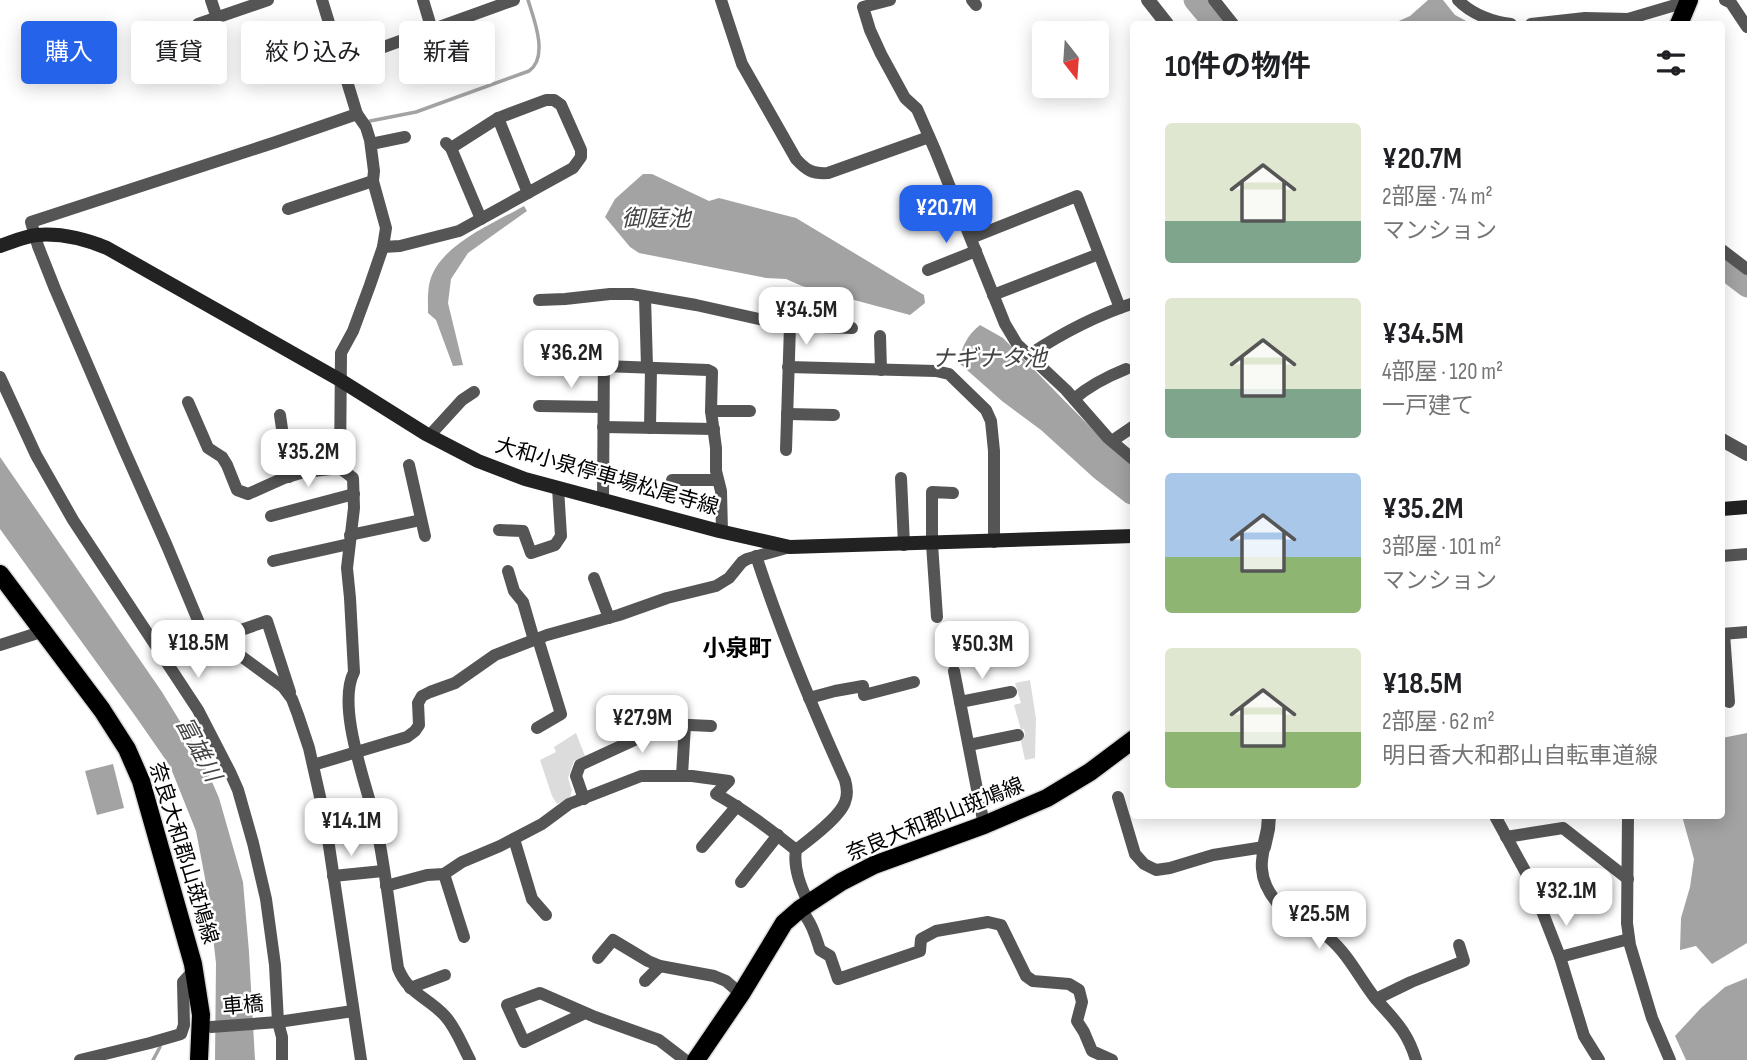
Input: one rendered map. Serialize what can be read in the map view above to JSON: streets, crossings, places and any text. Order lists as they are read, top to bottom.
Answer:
{
  "streets": {
    "main road": ["大和小泉停車場松尾寺線", "奈良大和郡山斑鳩線"],
    "street": ["車橋"]
  },
  "districts": ["小泉町"],
  "water": ["御庭池", "ナギナタ池", "富雄川"],
  "north": "bottom",
  "page": {
    "chip": [
      "購入",
      "賃貸",
      "絞り込み",
      "新着"
    ],
    "heading": "10件の物件",
    "list": [
      {
        "name": "¥20.7M",
        "note": "2部屋 · 74 m² · マンション"
      },
      {
        "name": "¥34.5M",
        "note": "4部屋 · 120 m² · 一戸建て"
      },
      {
        "name": "¥35.2M",
        "note": "3部屋 · 101 m² · マンション"
      },
      {
        "name": "¥18.5M",
        "note": "2部屋 · 62 m² · 明日香大和郡山自転車道線"
      }
    ],
    "price": [
      "¥20.7M",
      "¥34.5M",
      "¥36.2M",
      "¥35.2M",
      "¥18.5M",
      "¥50.3M",
      "¥27.9M",
      "¥14.1M",
      "¥32.1M",
      "¥25.5M"
    ]
  }
}
